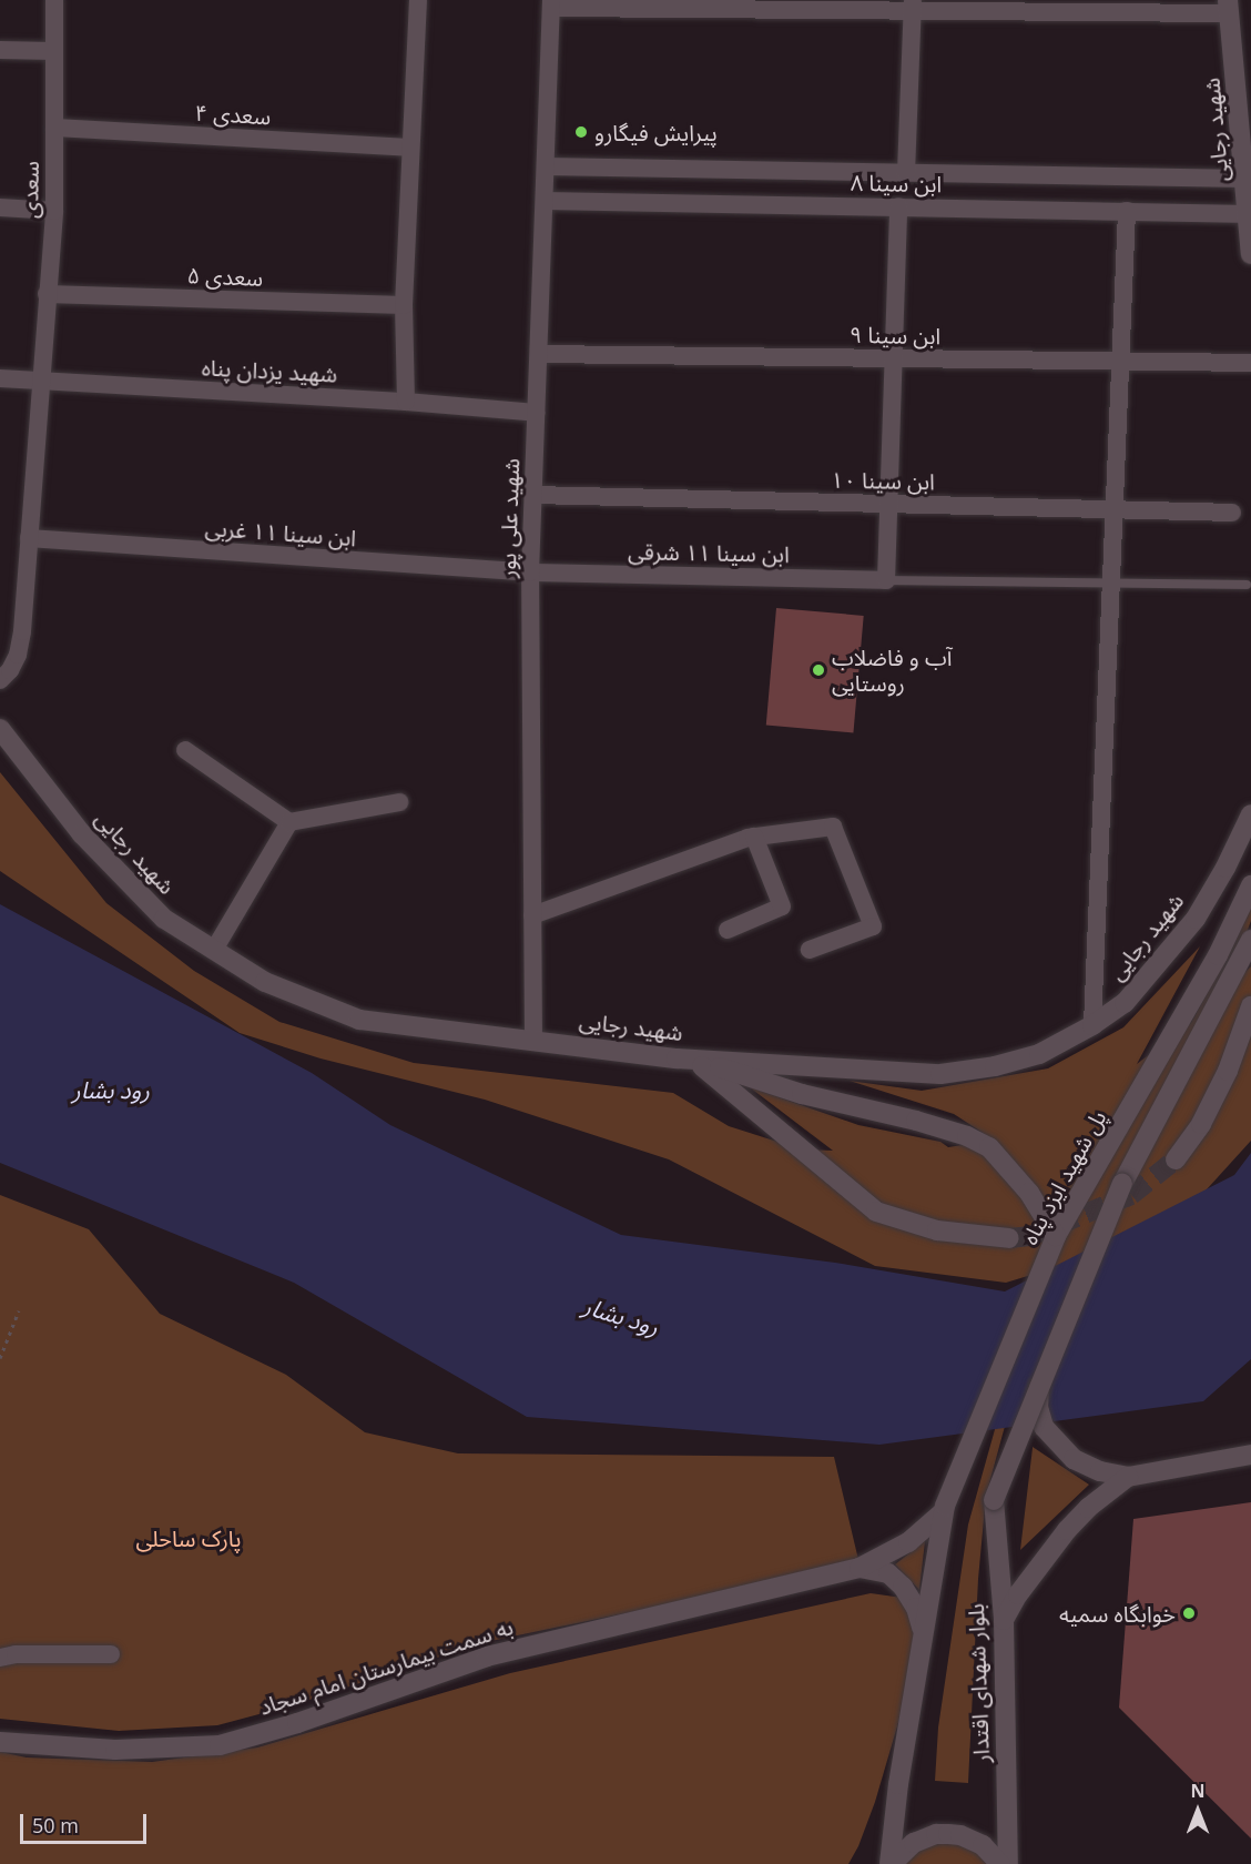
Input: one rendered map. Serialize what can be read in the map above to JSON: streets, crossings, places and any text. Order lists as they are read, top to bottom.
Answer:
{
  "streets": {
    "street": [
      "سعدی ۴",
      "شهید رجایی",
      "ابن سینا ۸",
      "سعدی",
      "سعدی ۵",
      "ابن سینا ۹",
      "شهید یزدان پناه",
      "ابن سینا ۱۰",
      "شهید علی پور",
      "ابن سینا ۱۱ غربی",
      "ابن سینا ۱۱ شرقی",
      "پل شهید ایزد پناه",
      "به سمت بیمارستان امام سجاد",
      "بلوار شهدای اقتدار"
    ]
  },
  "crossings": [
    ["سعدی ۴", "سعدی"],
    ["شهید رجایی", "ابن سینا ۸"],
    ["شهید رجایی", "شهید علی پور"],
    ["ابن سینا ۸", "شهید علی پور"],
    ["سعدی", "سعدی ۵"],
    ["سعدی", "شهید یزدان پناه"],
    ["سعدی", "ابن سینا ۱۱ غربی"],
    ["ابن سینا ۹", "شهید علی پور"],
    ["شهید یزدان پناه", "شهید علی پور"],
    ["ابن سینا ۱۰", "شهید علی پور"],
    ["شهید علی پور", "ابن سینا ۱۱ غربی"],
    ["شهید علی پور", "ابن سینا ۱۱ شرقی"],
    ["ابن سینا ۱۱ غربی", "ابن سینا ۱۱ شرقی"]
  ],
  "water": ["رود بشار"],
  "parks": ["پارک ساحلی"],
  "places": ["پیرایش فیگارو", "آب و فاضلاب روستایی", "خوابگاه سمیه"],
  "scale_bar": "50 m",
  "north": "top"
}
